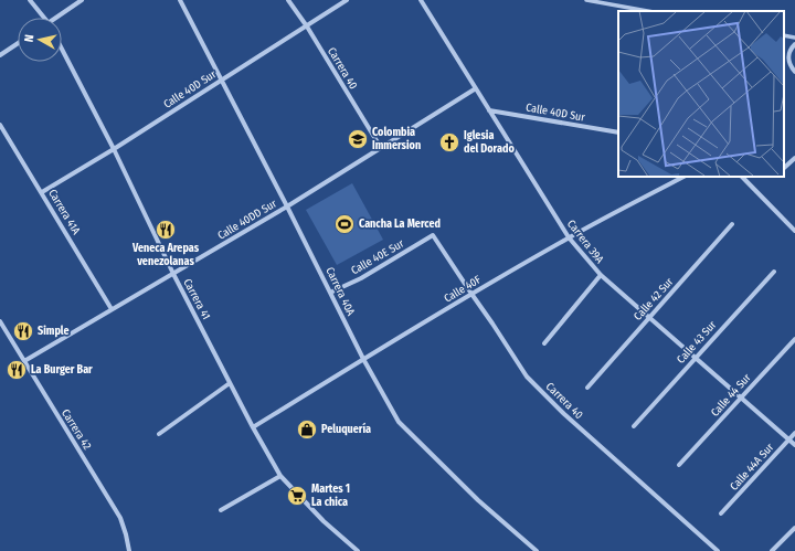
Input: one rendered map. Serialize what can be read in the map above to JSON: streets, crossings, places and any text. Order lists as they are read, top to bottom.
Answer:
{
  "streets": {
    "street": [
      "Carrera 40",
      "Calle 40D Sur",
      "Carrera 41A",
      "Calle 40DD Sur",
      "Carrera 39A",
      "Calle 40E Sur",
      "Calle 40F",
      "Carrera 40A",
      "Carrera 41",
      "Calle 42 Sur",
      "Calle 43 Sur",
      "Calle 44 Sur",
      "Carrera 42",
      "Calle 44A Sur"
    ]
  },
  "crossings": [
    ["Carrera 40", "Calle 40D Sur"],
    ["Carrera 40", "Calle 40DD Sur"],
    ["Carrera 40", "Calle 40E Sur"],
    ["Carrera 40", "Calle 40F"],
    ["Calle 40D Sur", "Carrera 41A"],
    ["Calle 40D Sur", "Carrera 39A"],
    ["Calle 40D Sur", "Carrera 40A"],
    ["Calle 40D Sur", "Carrera 41"],
    ["Carrera 41A", "Calle 40DD Sur"],
    ["Calle 40DD Sur", "Carrera 39A"],
    ["Calle 40DD Sur", "Carrera 40A"],
    ["Calle 40DD Sur", "Carrera 41"],
    ["Calle 40DD Sur", "Carrera 42"],
    ["Carrera 39A", "Calle 40F"],
    ["Carrera 39A", "Calle 42 Sur"],
    ["Carrera 39A", "Calle 43 Sur"],
    ["Carrera 39A", "Calle 44 Sur"],
    ["Carrera 39A", "Calle 44A Sur"],
    ["Calle 40E Sur", "Carrera 40A"],
    ["Calle 40F", "Carrera 40A"],
    ["Calle 40F", "Carrera 41"]
  ],
  "places": {
    "school or university": ["Colombia Immersion"],
    "church": ["Iglesia del Dorado"],
    "sports": ["Cancha La Merced"],
    "restaurant": ["Veneca Arepas venezolanas", "Simple", "La Burger Bar"],
    "shop": ["Peluquería"],
    "supermarket": ["Martes 1 La chica"]
  },
  "north": "left"
}
